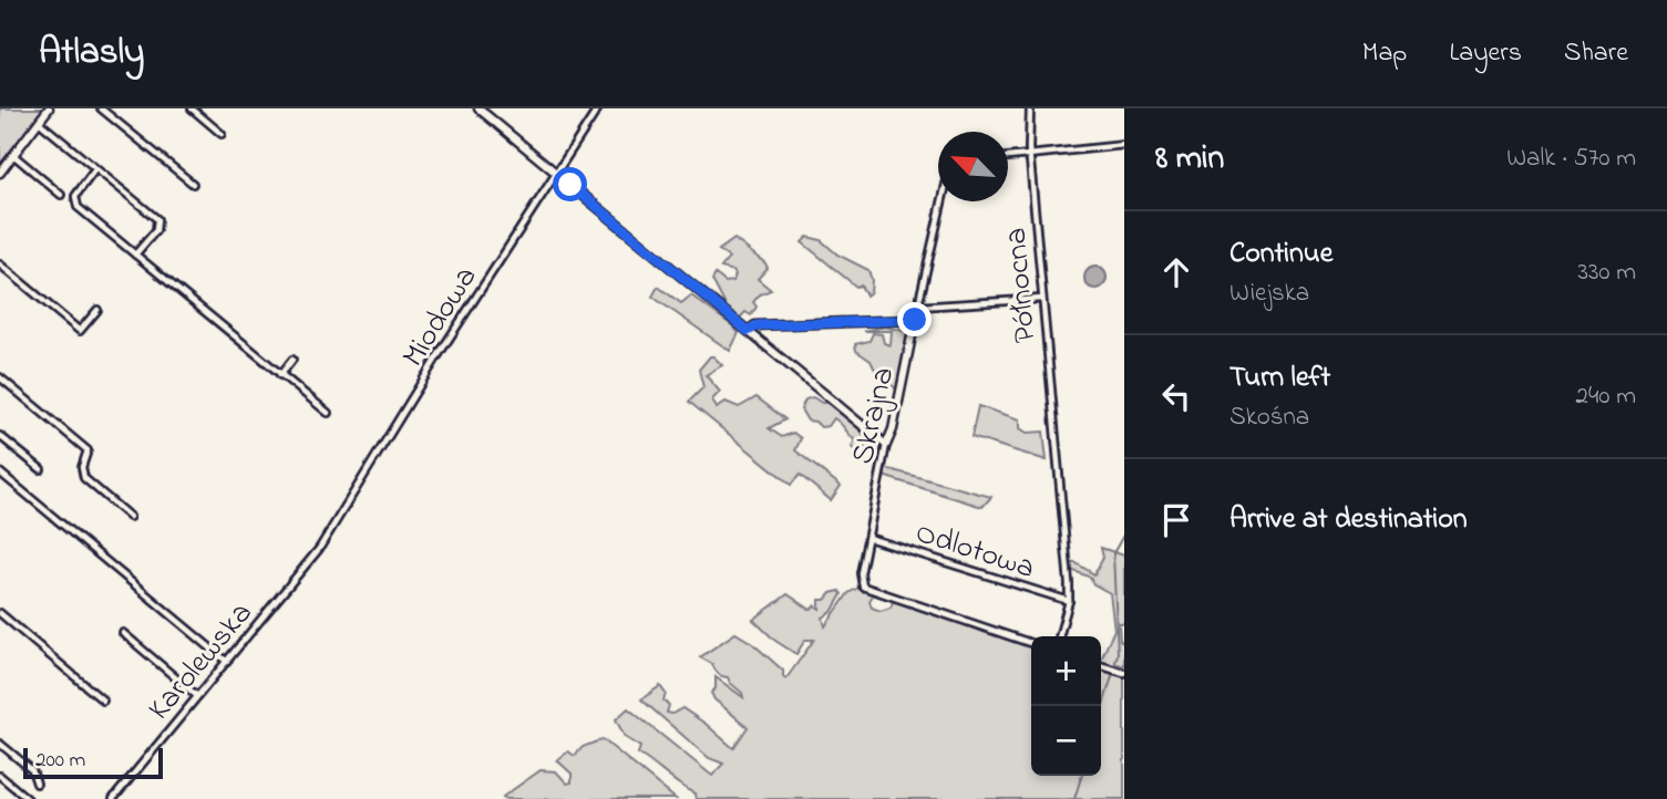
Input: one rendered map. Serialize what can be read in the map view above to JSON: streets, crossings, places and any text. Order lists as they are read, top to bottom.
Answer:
{
  "streets": {
    "street": [
      "Północna",
      "Miodowa",
      "Skrajna",
      "Odlotowa",
      "Karolewska"
    ]
  },
  "crossings": [
    ["Północna", "Odlotowa"],
    ["Miodowa", "Karolewska"],
    ["Skrajna", "Odlotowa"]
  ],
  "scale_bar": "200 m",
  "north": "top left",
  "page": {
    "header": "Atlasly",
    "nav": ["Map", "Layers", "Share"],
    "heading": ["8 min", "Walk · 570 m"],
    "list": [
      ["Continue", "Wiejska", "330 m"],
      ["Turn left", "Skośna", "240 m"],
      "Arrive at destination"
    ],
    "map_buttons": ["+", "−"],
    "scale": "200 m"
  }
}
